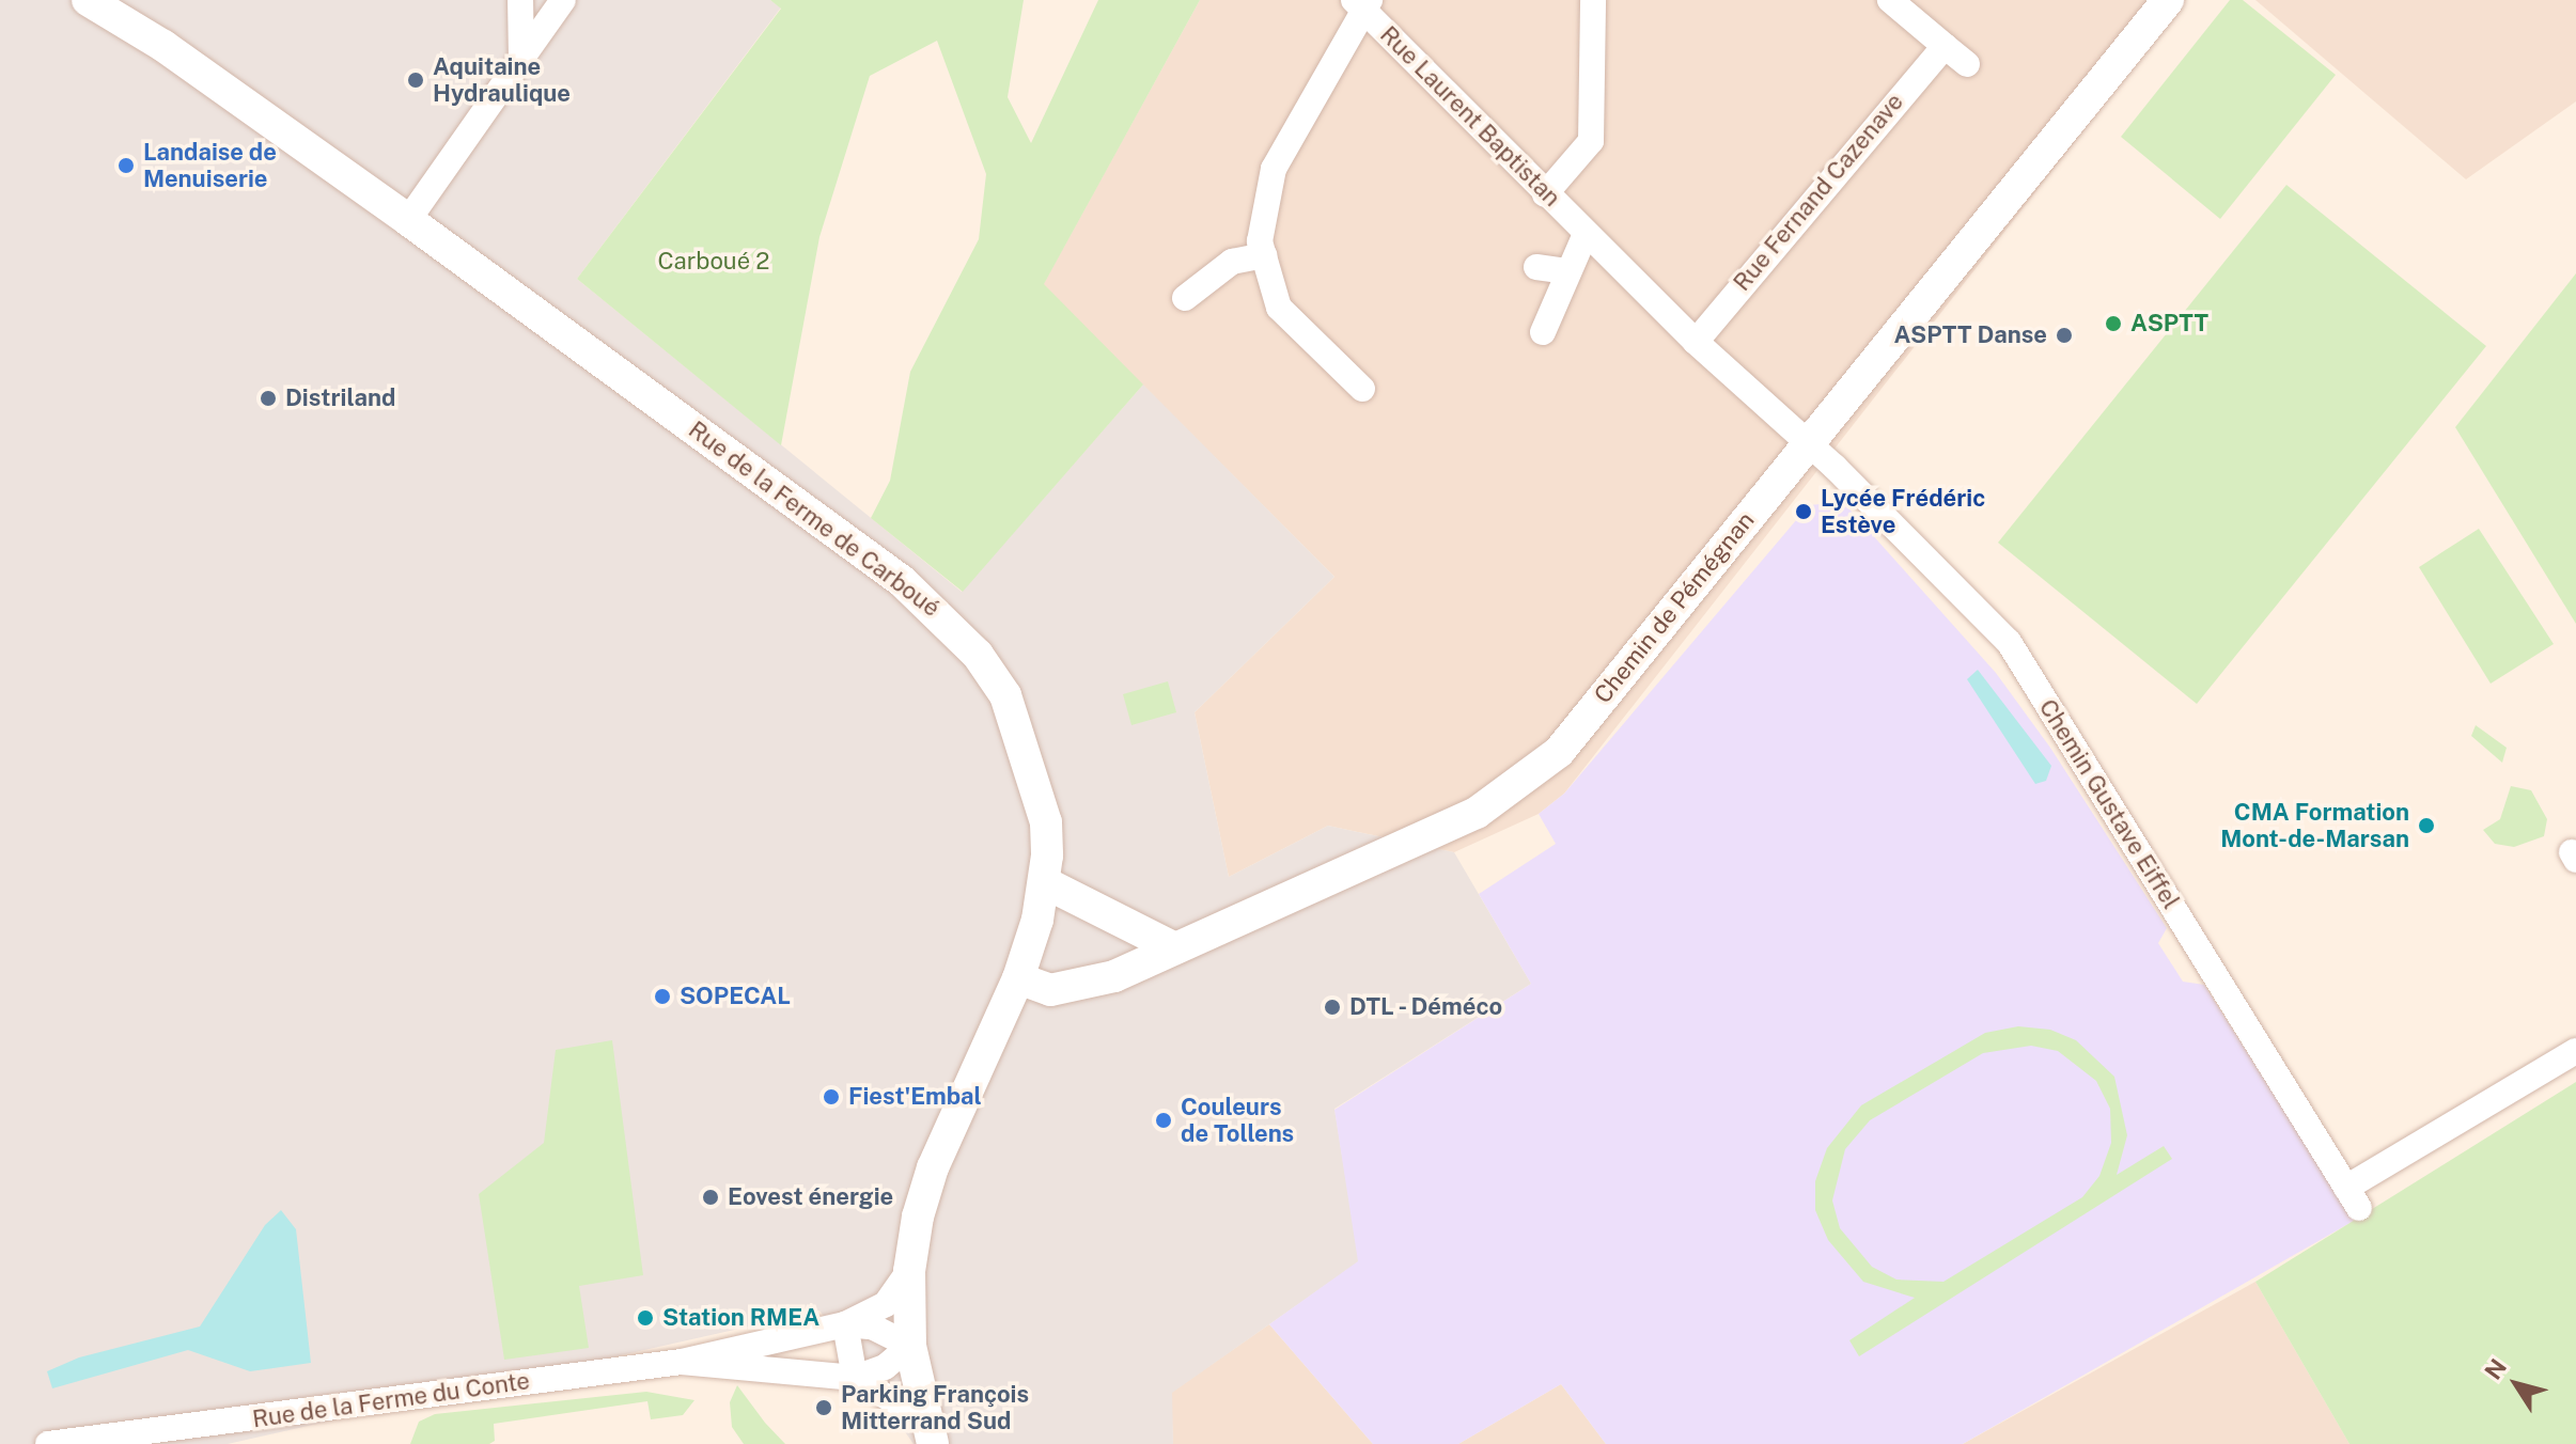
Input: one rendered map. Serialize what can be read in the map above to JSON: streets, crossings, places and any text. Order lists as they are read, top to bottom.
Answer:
{
  "streets": {
    "street": [
      "Rue Laurent Baptistan",
      "Rue Fernand Cazenave",
      "Rue de la Ferme de Carboué",
      "Chemin de Pémégnan",
      "Chemin Gustave Eiffel",
      "Rue de la Ferme du Conte"
    ]
  },
  "crossings": [
    ["Rue Laurent Baptistan", "Rue Fernand Cazenave"],
    ["Rue Laurent Baptistan", "Chemin de Pémégnan"],
    ["Rue Laurent Baptistan", "Chemin Gustave Eiffel"],
    ["Rue de la Ferme de Carboué", "Chemin de Pémégnan"],
    ["Rue de la Ferme de Carboué", "Rue de la Ferme du Conte"],
    ["Chemin de Pémégnan", "Chemin Gustave Eiffel"]
  ],
  "parks": ["Carboué 2"],
  "places": [
    "Aquitaine Hydraulique",
    "Landaise de Menuiserie",
    "ASPTT",
    "ASPTT Danse",
    "Distriland",
    "Lycée Frédéric Estève",
    "CMA Formation Mont-de-Marsan",
    "SOPECAL",
    "DTL - Déméco",
    "Fiest'Embal",
    "Couleurs de Tollens",
    "Eovest énergie",
    "Station RMEA",
    "Parking François Mitterrand Sud"
  ],
  "north": "top left"
}
